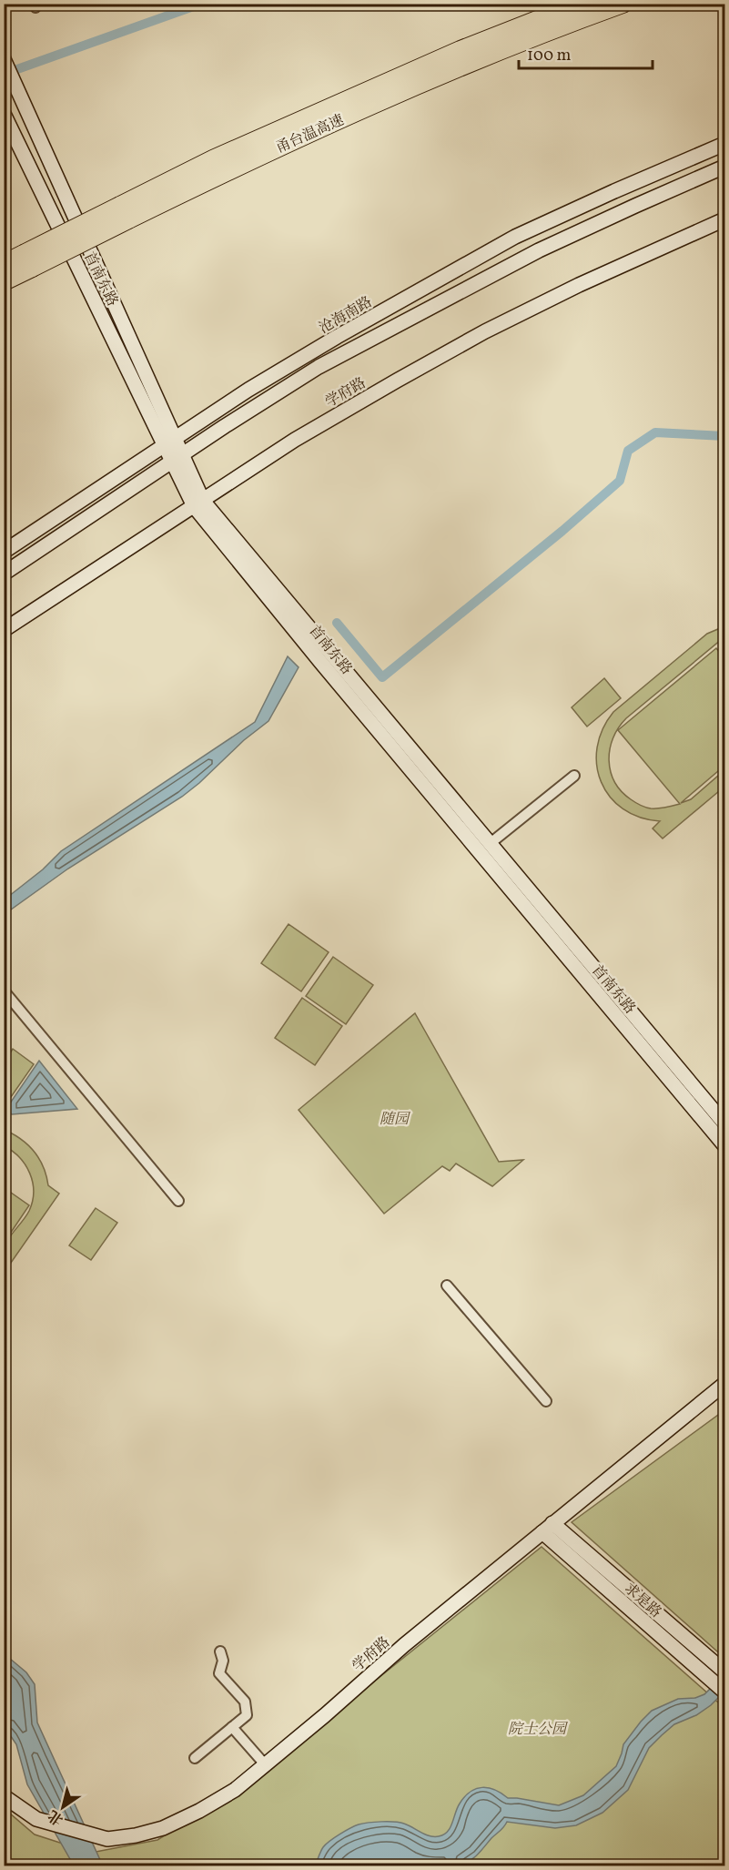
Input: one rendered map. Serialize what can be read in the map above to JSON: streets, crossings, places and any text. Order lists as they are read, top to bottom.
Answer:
{
  "streets": {
    "highway": ["甬台温高速"],
    "main road": [
      "首南东路",
      "沧海南路",
      "学府路",
      "求是路"
    ]
  },
  "crossings": [
    ["甬台温高速", "首南东路"],
    ["首南东路", "沧海南路"],
    ["首南东路", "学府路"],
    ["学府路", "求是路"]
  ],
  "parks": ["随园", "院士公园"],
  "scale_bar": "100 m",
  "north": "bottom left"
}
